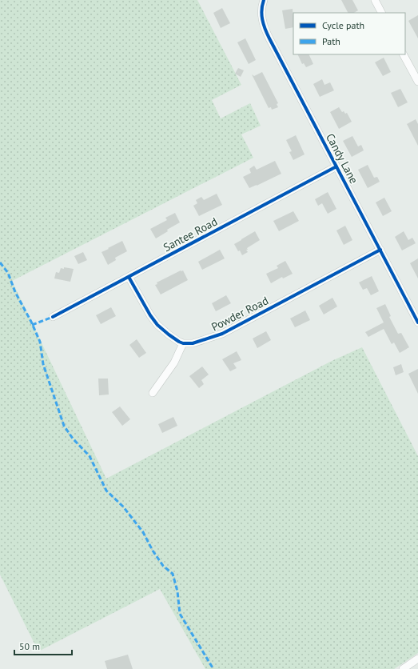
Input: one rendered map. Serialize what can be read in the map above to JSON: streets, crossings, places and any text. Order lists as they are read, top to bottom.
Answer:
{
  "streets": {
    "street": ["Candy Lane", "Santee Road", "Powder Road"]
  },
  "crossings": [
    ["Candy Lane", "Santee Road"],
    ["Candy Lane", "Powder Road"]
  ],
  "legend": ["Cycle path", "Path"],
  "scale_bar": "50 m"
}
